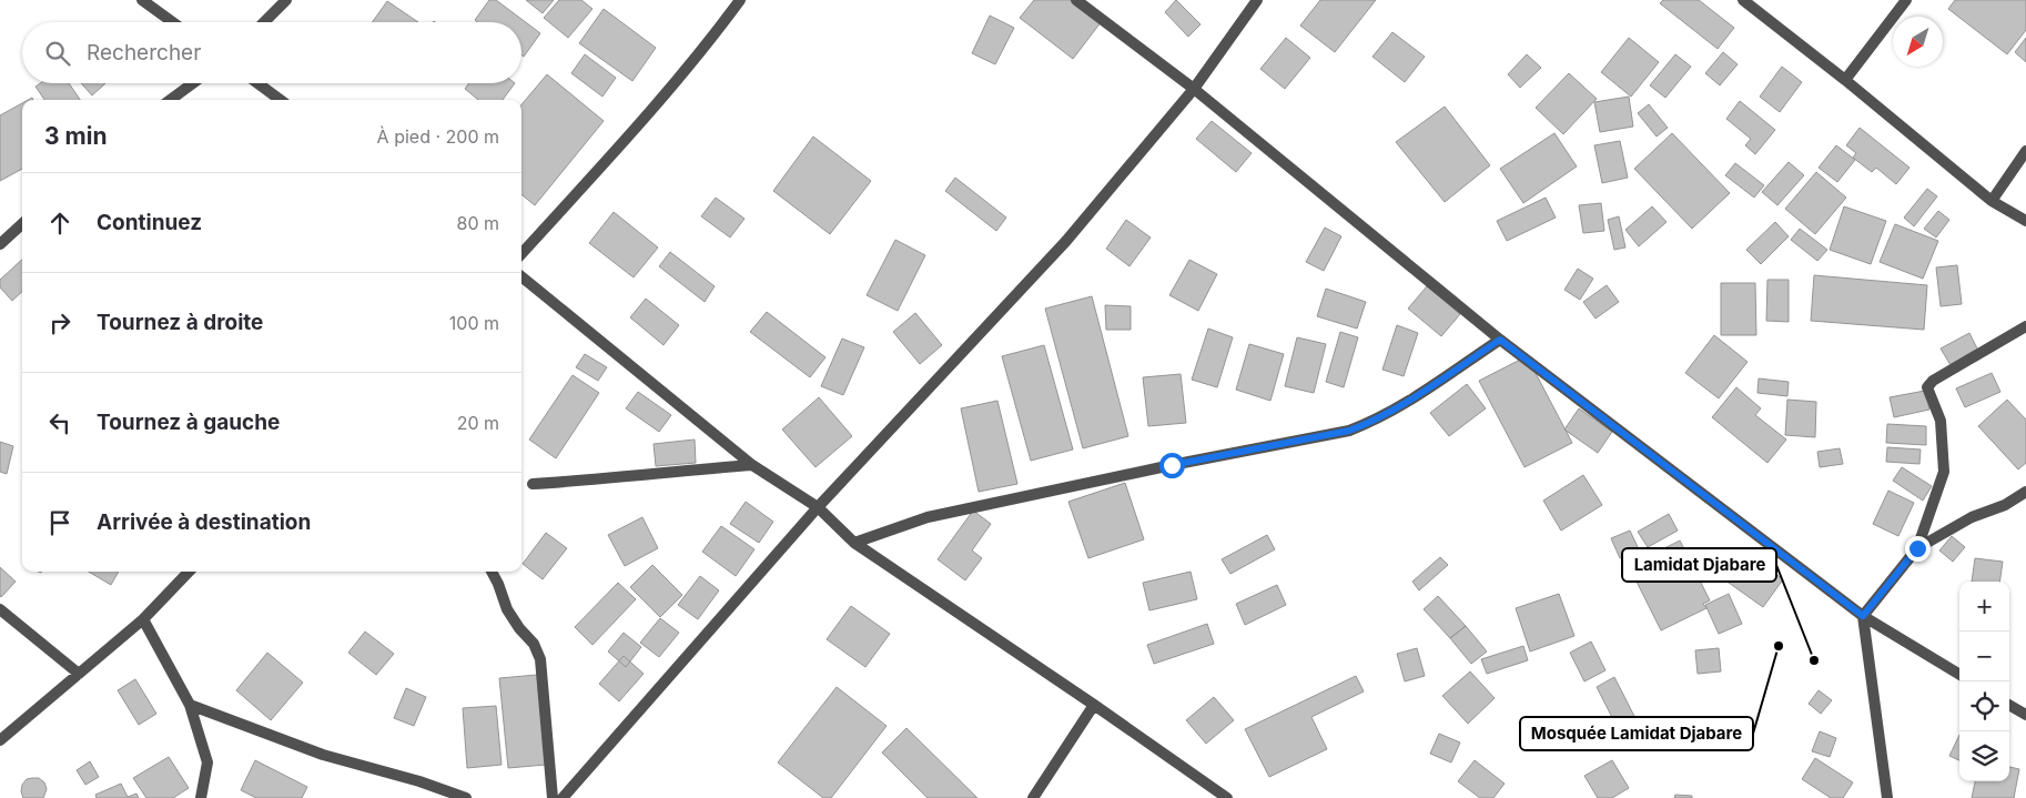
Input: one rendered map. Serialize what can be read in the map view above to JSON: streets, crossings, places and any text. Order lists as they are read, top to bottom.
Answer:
{
  "places": ["Mosquée Lamidat Djabare", "Lamidat Djabare"],
  "north": "bottom left",
  "page": {
    "search": "Rechercher",
    "heading": ["3 min", "À pied · 200 m"],
    "list": [
      ["Continuez", "80 m"],
      ["Tournez à droite", "100 m"],
      ["Tournez à gauche", "20 m"],
      "Arrivée à destination"
    ],
    "map_buttons": ["+", "−"]
  }
}
